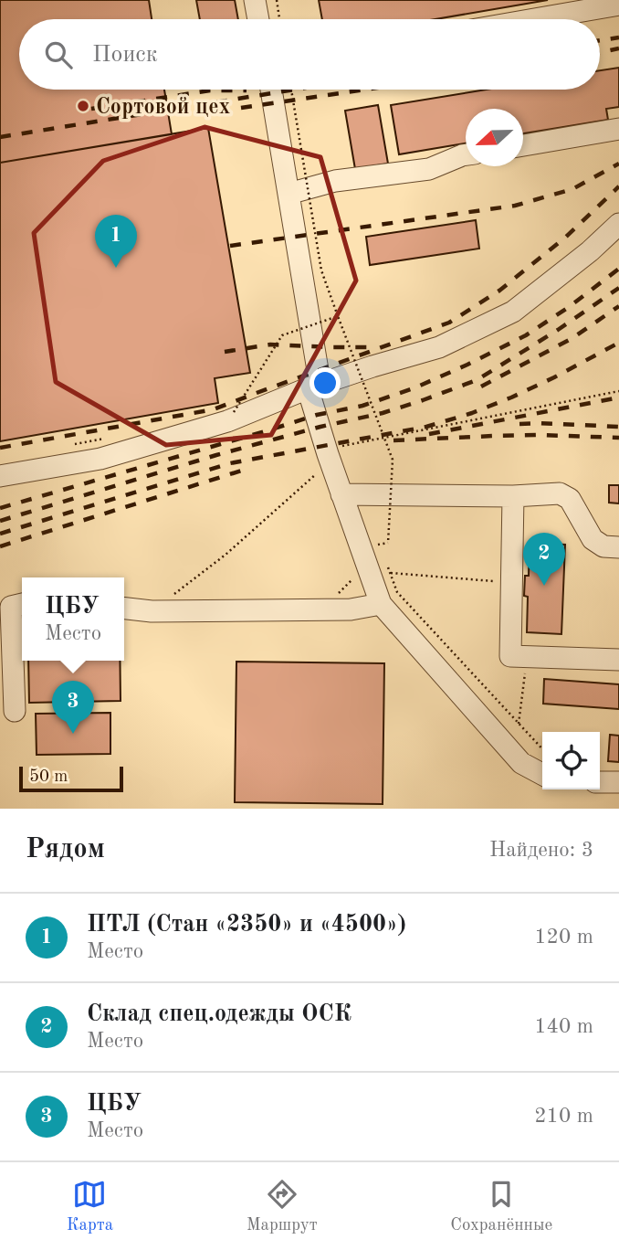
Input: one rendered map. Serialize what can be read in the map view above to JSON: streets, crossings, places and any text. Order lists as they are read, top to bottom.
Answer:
{
  "places": ["Сортовой цех"],
  "scale_bar": "50 m",
  "north": "left",
  "page": {
    "search": "Поиск",
    "pins": ["1", "2", "3"],
    "popup": ["ЦБУ", "Место"],
    "scale": "50 m",
    "heading": ["Рядом", "Найдено: 3"],
    "list": [
      {
        "mark": "1",
        "name": "ПТЛ (Стан «2350» и «4500»)",
        "note": "Место",
        "value": "120 m"
      },
      {
        "mark": "2",
        "name": "Склад спец.одежды ОСК",
        "note": "Место",
        "value": "140 m"
      },
      {
        "mark": "3",
        "name": "ЦБУ",
        "note": "Место",
        "value": "210 m"
      }
    ],
    "nav": ["Карта", "Маршрут", "Сохранённые"]
  }
}
